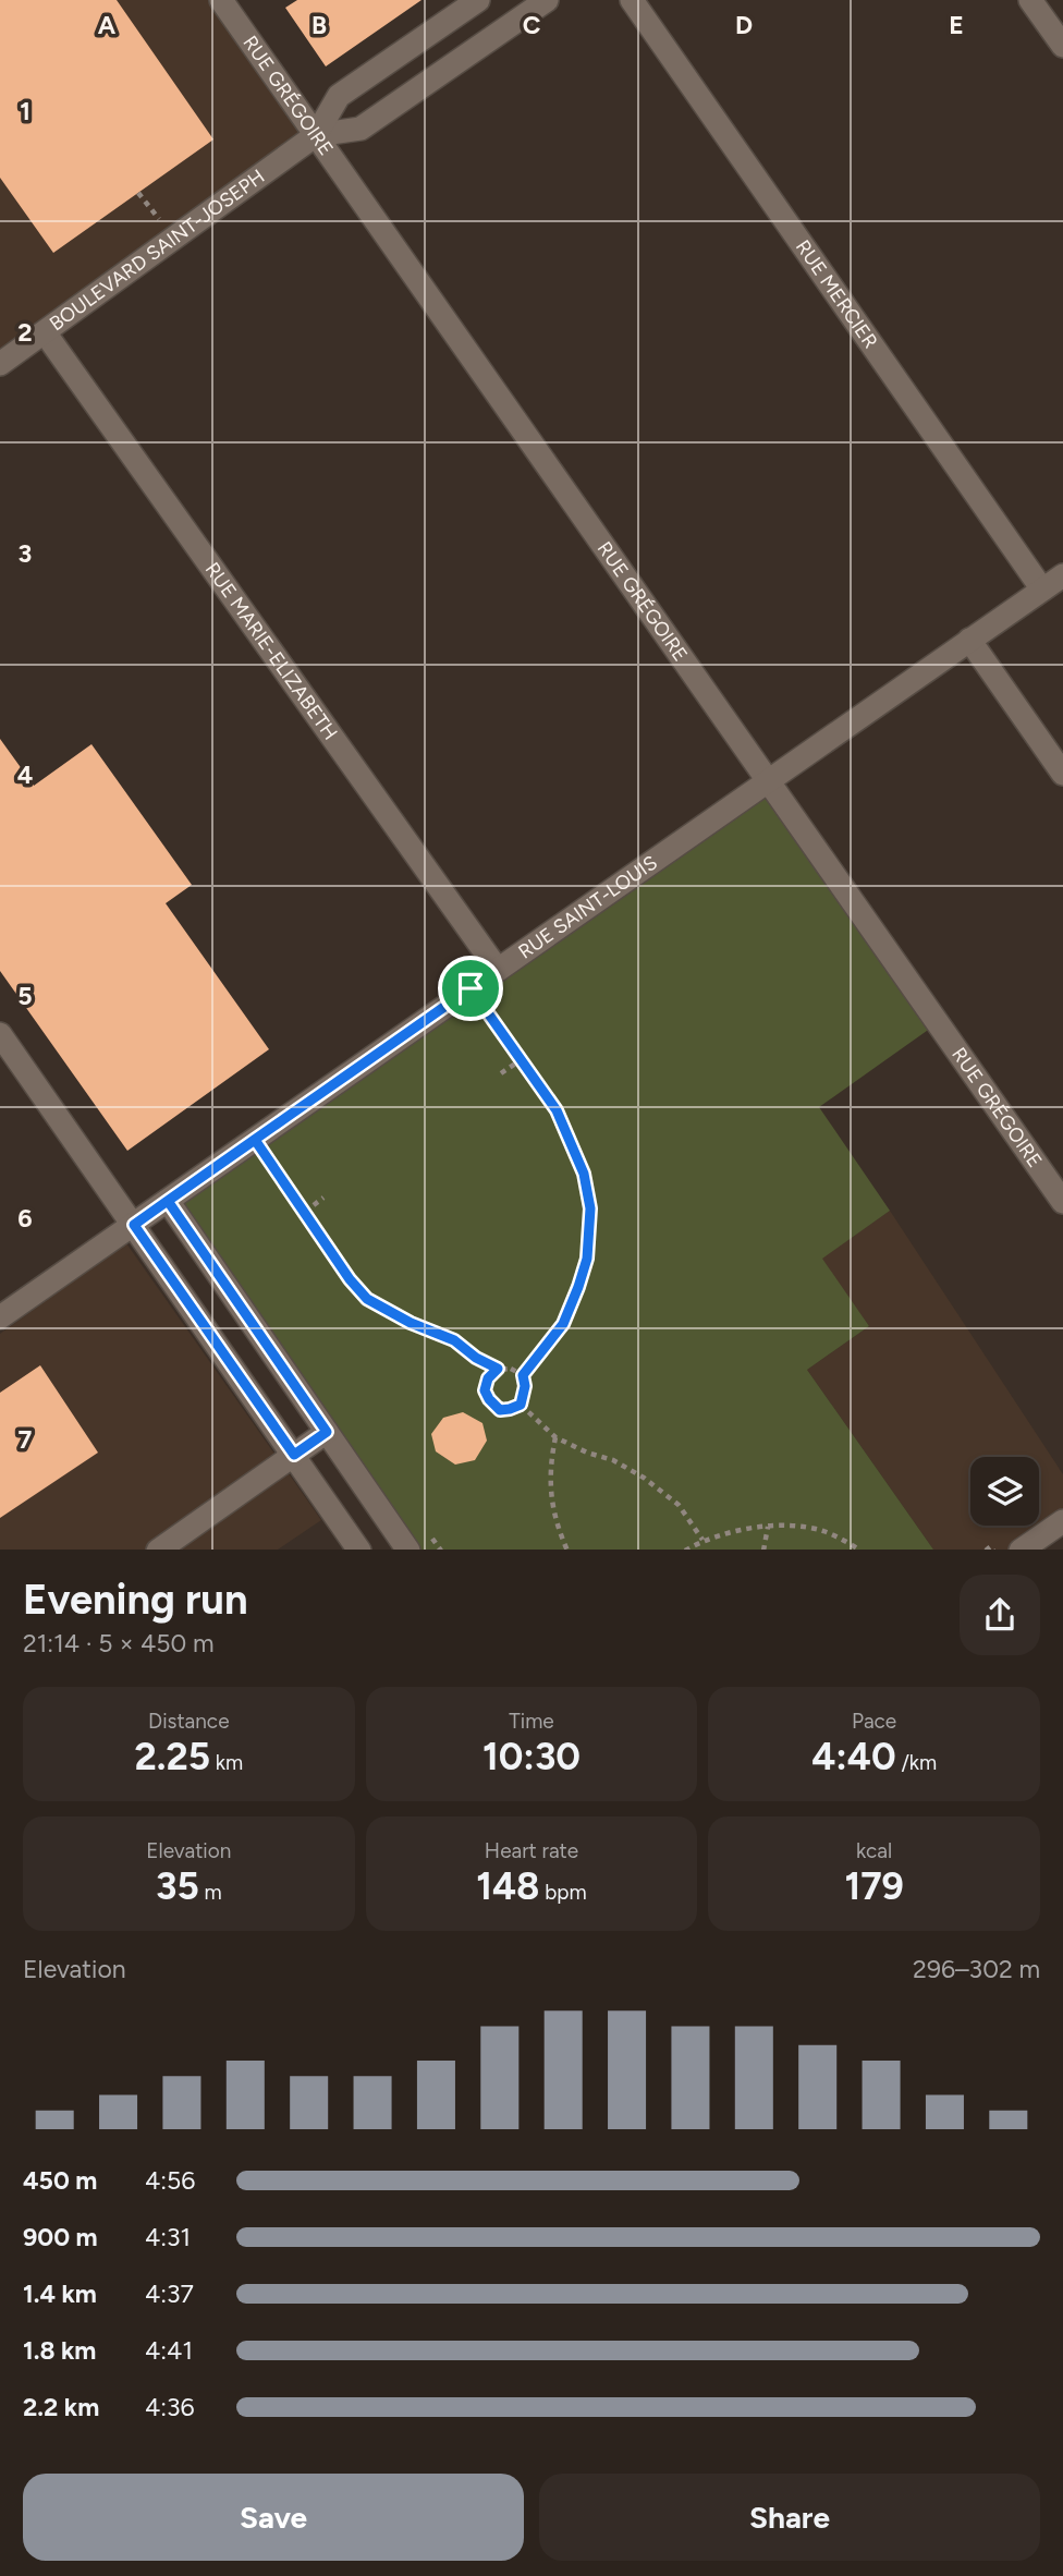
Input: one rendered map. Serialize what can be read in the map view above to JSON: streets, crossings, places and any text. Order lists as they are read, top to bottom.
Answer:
{
  "streets": {
    "street": [
      "RUE GRÉGOIRE",
      "BOULEVARD SAINT-JOSEPH",
      "RUE MERCIER",
      "RUE MARIE-ELIZABETH",
      "RUE SAINT-LOUIS"
    ]
  },
  "crossings": [
    ["RUE GRÉGOIRE", "BOULEVARD SAINT-JOSEPH"],
    ["RUE GRÉGOIRE", "RUE SAINT-LOUIS"],
    ["BOULEVARD SAINT-JOSEPH", "RUE MARIE-ELIZABETH"],
    ["RUE MERCIER", "RUE SAINT-LOUIS"],
    ["RUE MARIE-ELIZABETH", "RUE SAINT-LOUIS"]
  ],
  "page": {
    "heading": ["Evening run", "21:14 · 5 × 450 m"],
    "stats": [
      ["Distance", "2.25 km"],
      ["Time", "10:30"],
      ["Pace", "4:40 /km"],
      ["Elevation", "35 m"],
      ["Heart rate", "148 bpm"],
      ["kcal", "179"]
    ],
    "chart": ["Elevation", "296–302 m"],
    "list": [
      {
        "name": "450 m",
        "note": "4:56"
      },
      {
        "name": "900 m",
        "note": "4:31"
      },
      {
        "name": "1.4 km",
        "note": "4:37"
      },
      {
        "name": "1.8 km",
        "note": "4:41"
      },
      {
        "name": "2.2 km",
        "note": "4:36"
      }
    ],
    "buttons": ["Save", "Share"]
  },
  "grid": {
    "columns": [
      "A",
      "B",
      "C",
      "D",
      "E"
    ],
    "rows": [
      "1",
      "2",
      "3",
      "4",
      "5",
      "6",
      "7"
    ]
  }
}
